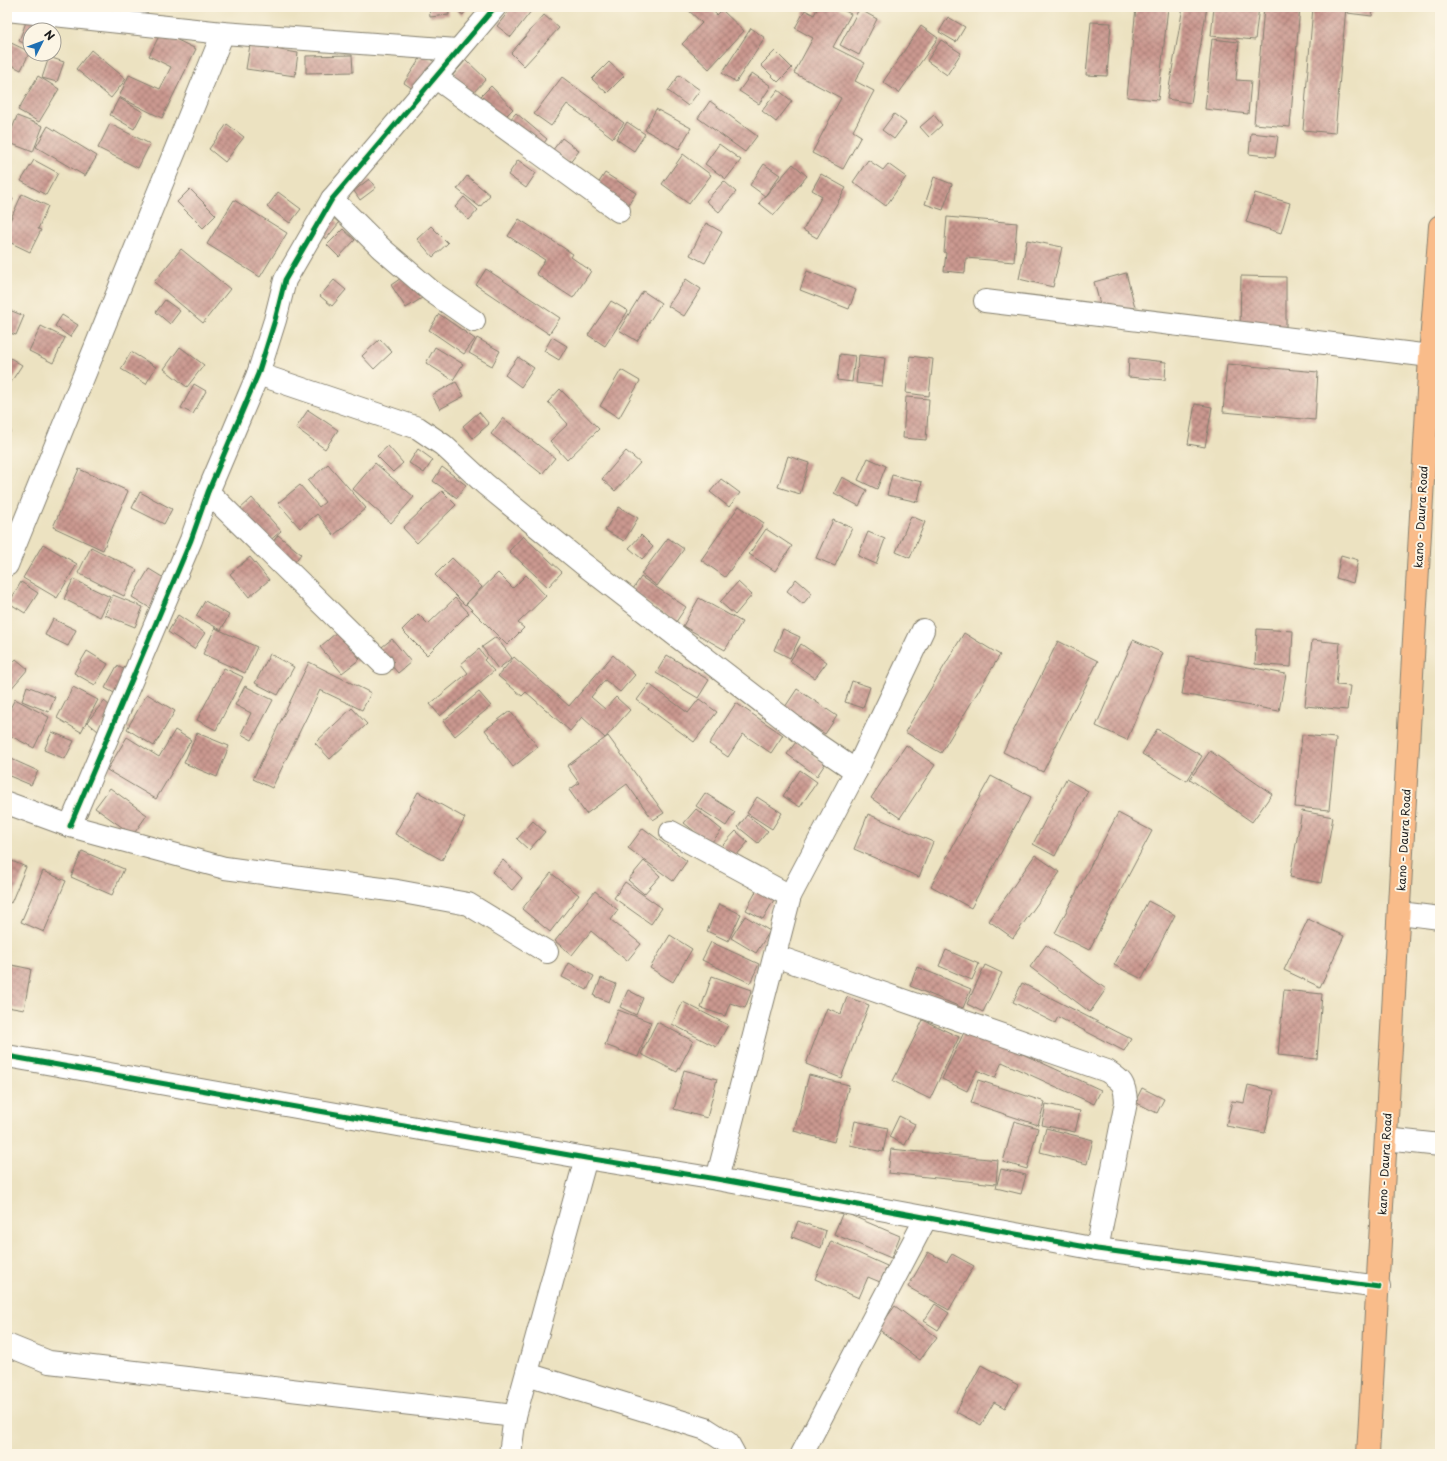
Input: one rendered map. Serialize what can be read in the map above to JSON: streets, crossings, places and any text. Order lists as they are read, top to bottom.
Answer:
{
  "streets": {
    "highway": ["kano - Daura Road"]
  },
  "north": "top right"
}
